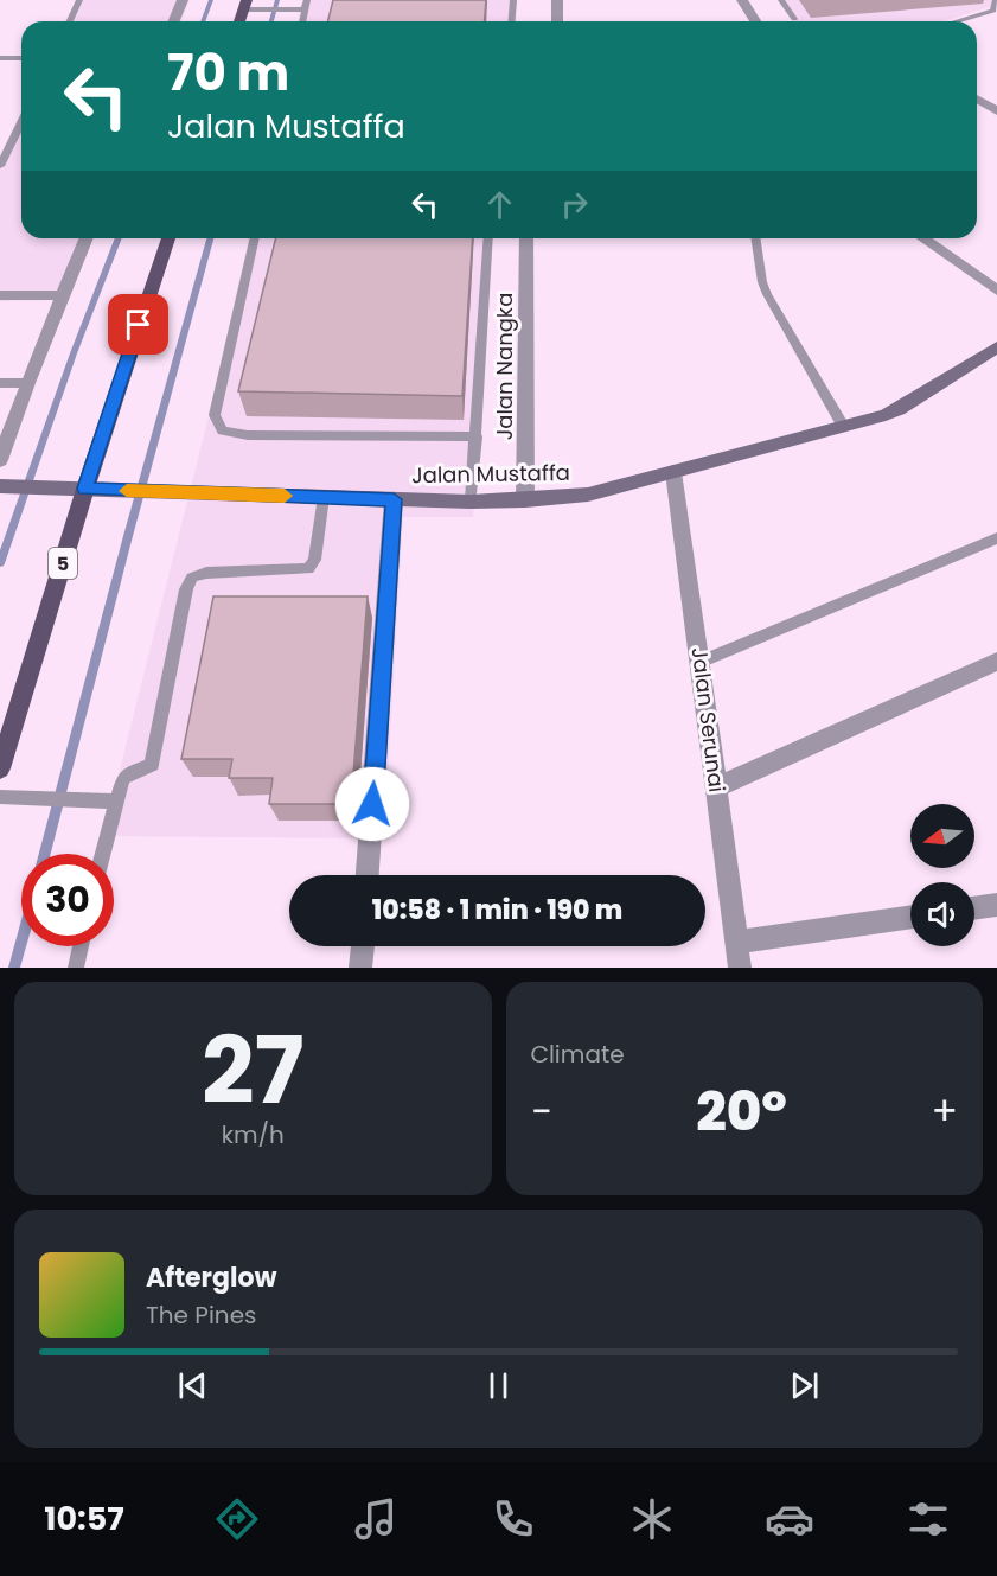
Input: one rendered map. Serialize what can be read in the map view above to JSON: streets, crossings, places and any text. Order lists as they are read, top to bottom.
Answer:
{
  "streets": {
    "main road": ["5"],
    "street": ["Jalan Nangka", "Jalan Mustaffa", "Jalan Serunai"]
  },
  "crossings": [
    ["Jalan Nangka", "Jalan Mustaffa"],
    ["Jalan Mustaffa", "5"],
    ["Jalan Mustaffa", "Jalan Serunai"]
  ],
  "north": "left",
  "page": {
    "turn": ["70 m", "Jalan Mustaffa"],
    "limit": "30",
    "trip": "10:58 · 1 min · 190 m",
    "tile": [
      ["27", "km/h"],
      "Climate"
    ],
    "heat": ["−", "20°", "+"],
    "song": ["Afterglow", "The Pines"],
    "tabs": "10:57"
  }
}
